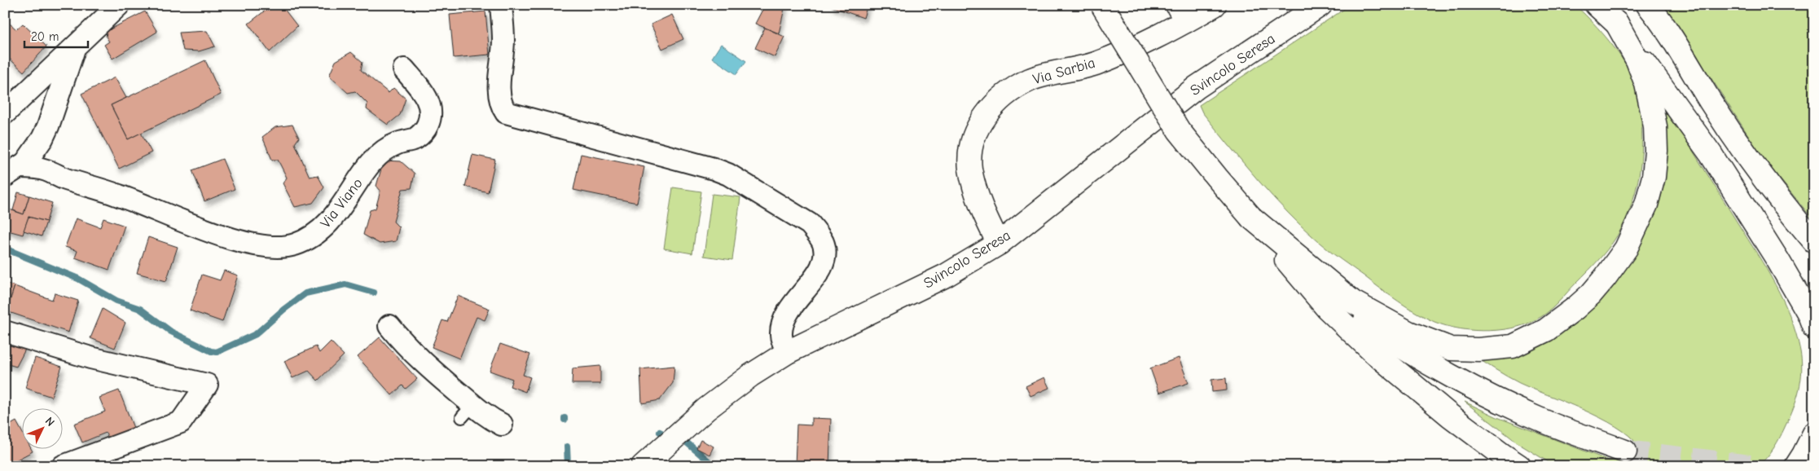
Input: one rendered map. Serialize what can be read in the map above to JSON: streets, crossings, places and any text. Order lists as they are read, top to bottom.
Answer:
{
  "streets": {
    "main road": ["Svincolo Seresa", "Via Sarbia"],
    "street": ["Via Viano"]
  },
  "crossings": [
    ["Svincolo Seresa", "Via Sarbia"]
  ],
  "scale_bar": "20 m",
  "north": "top right"
}
